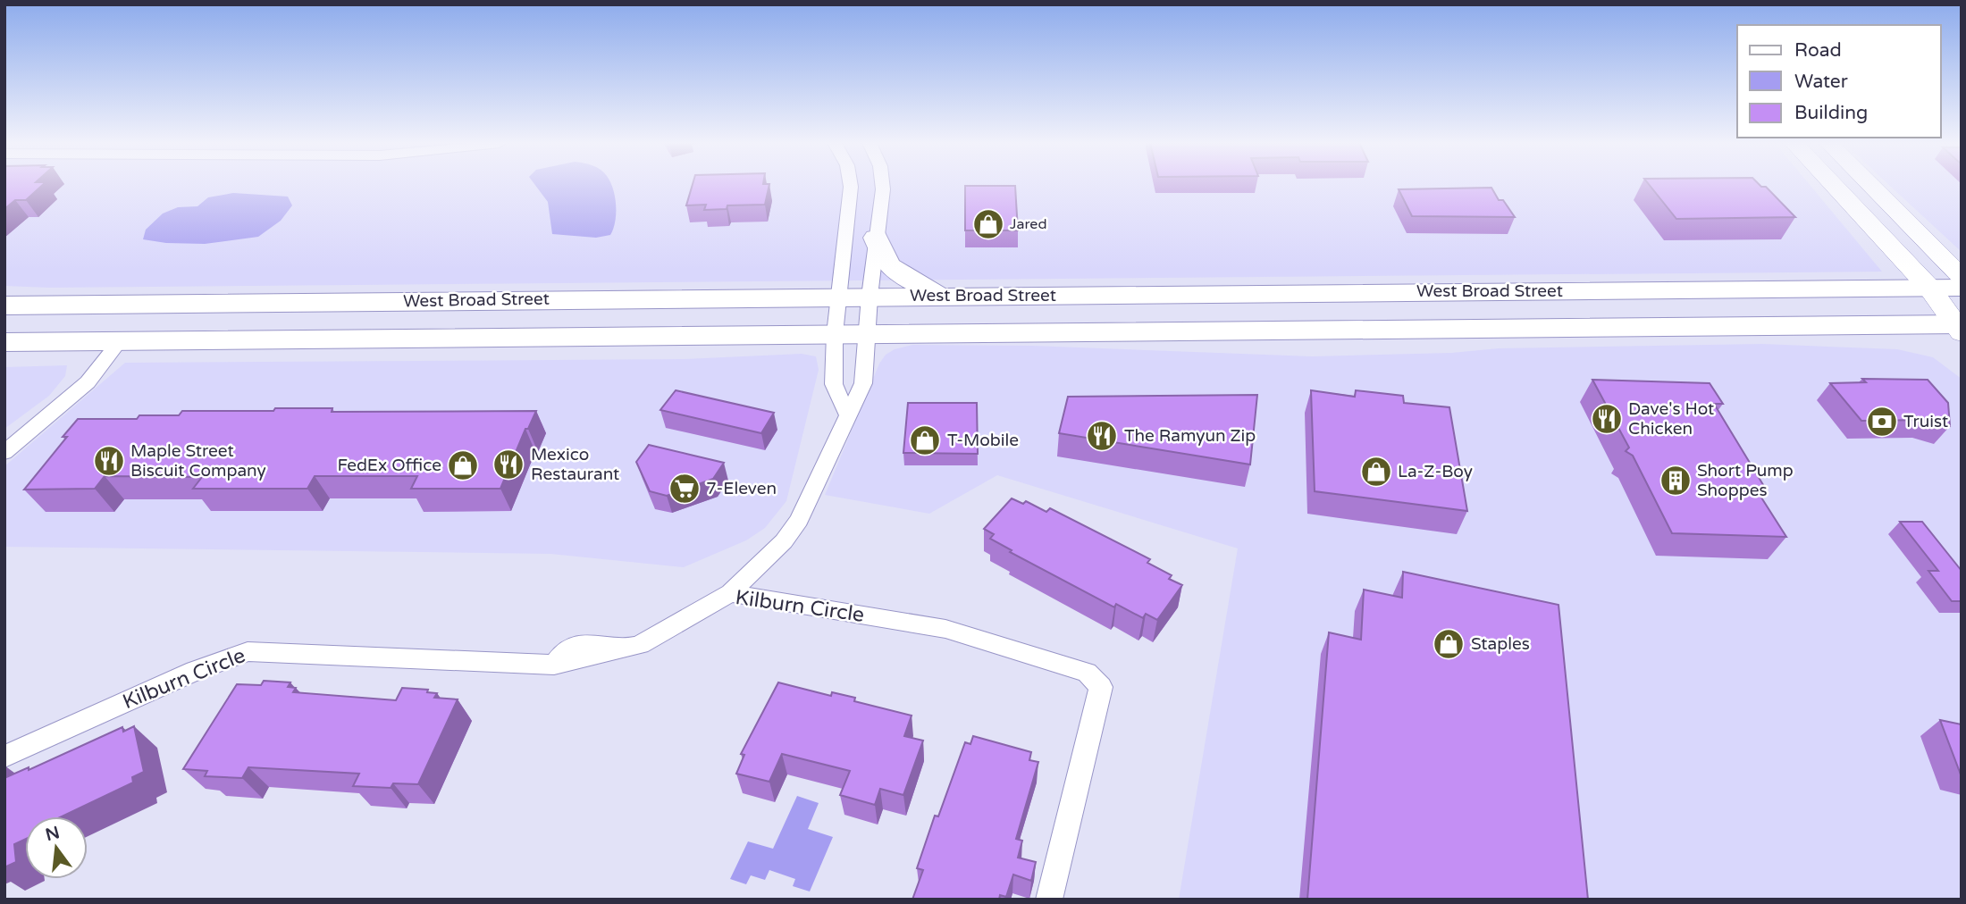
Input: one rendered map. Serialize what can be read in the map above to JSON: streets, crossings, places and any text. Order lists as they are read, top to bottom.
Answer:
{
  "streets": {
    "main road": ["West Broad Street"],
    "street": ["Kilburn Circle"]
  },
  "places": {
    "shop": [
      "Jared",
      "T-Mobile",
      "FedEx Office",
      "La-Z-Boy",
      "Staples"
    ],
    "restaurant": [
      "Dave's Hot Chicken",
      "The Ramyun Zip",
      "Maple Street Biscuit Company",
      "Mexico Restaurant"
    ],
    "bank": ["Truist"],
    "building": ["Short Pump Shoppes"],
    "supermarket": ["7-Eleven"]
  },
  "legend": ["Road", "Water", "Building"],
  "north": "top"
}
